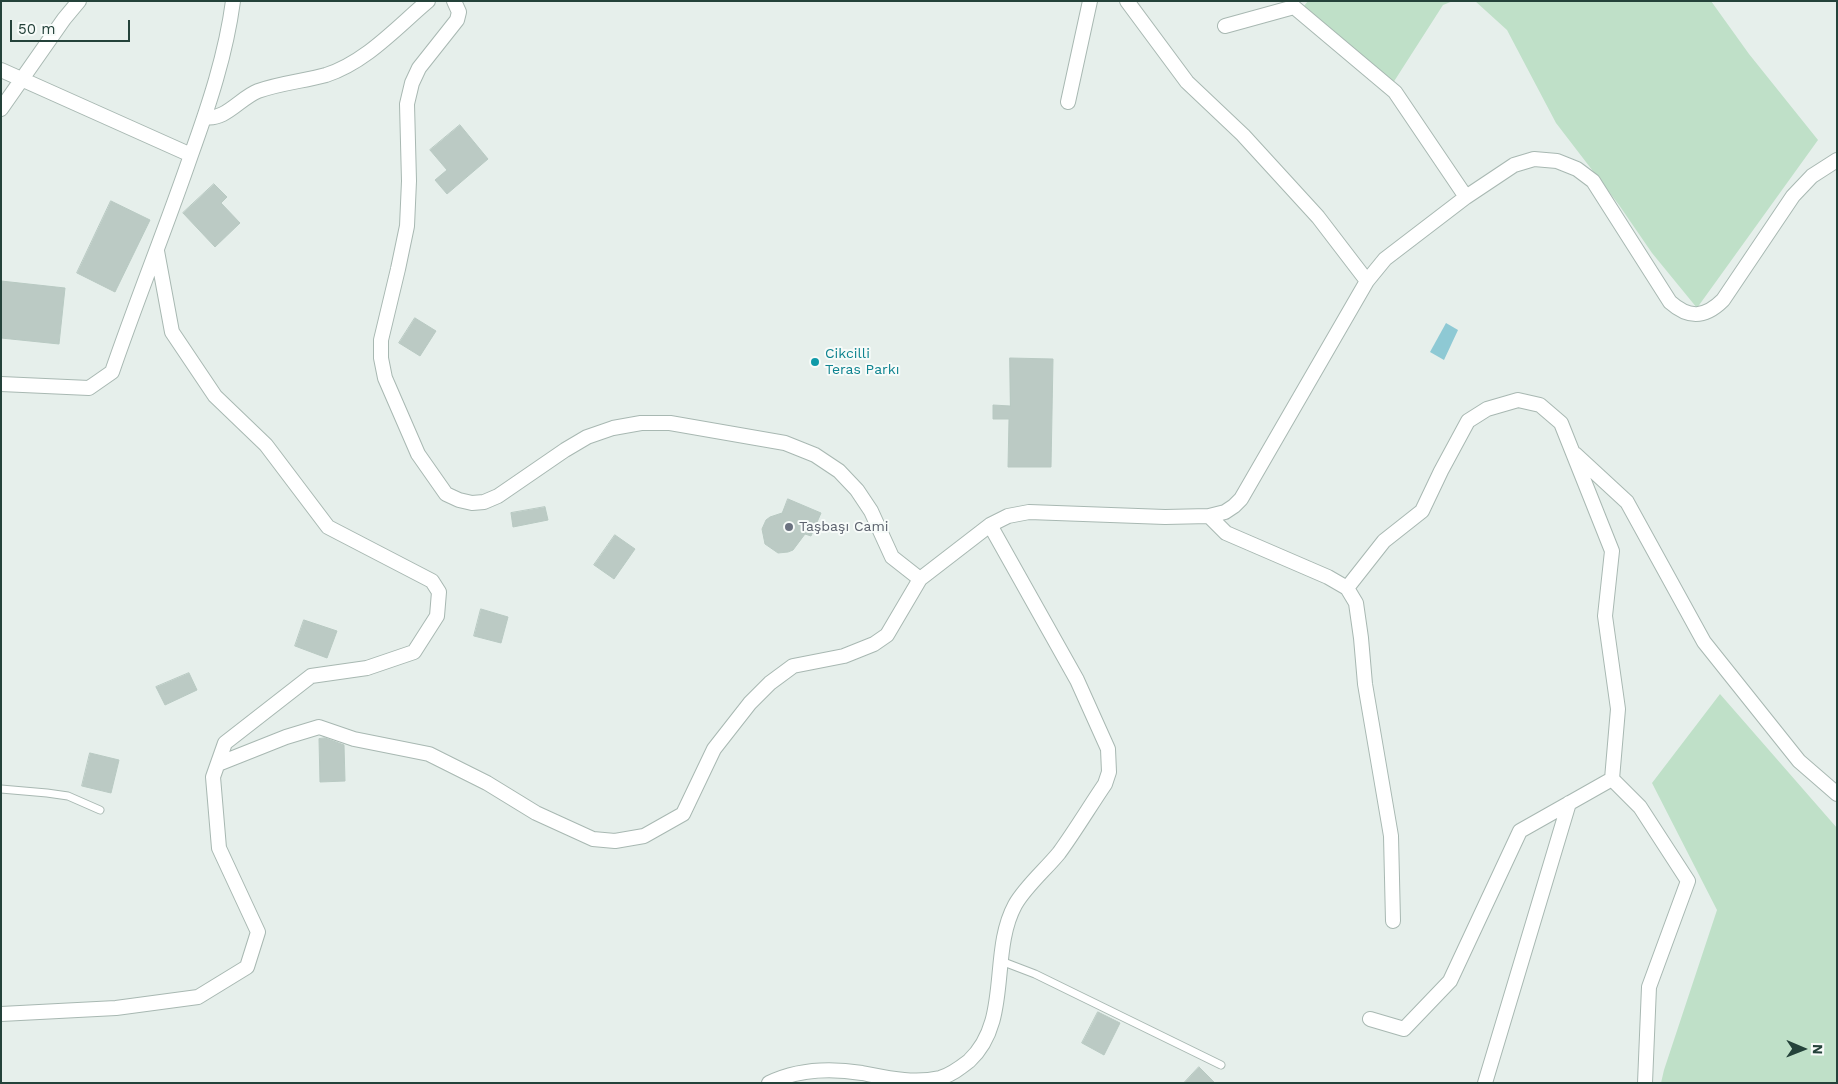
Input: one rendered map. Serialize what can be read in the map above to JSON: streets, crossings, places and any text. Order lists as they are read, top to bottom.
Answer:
{
  "places": ["Cikcilli Teras Parkı", "Taşbaşı Cami"],
  "scale_bar": "50 m",
  "north": "right"
}
